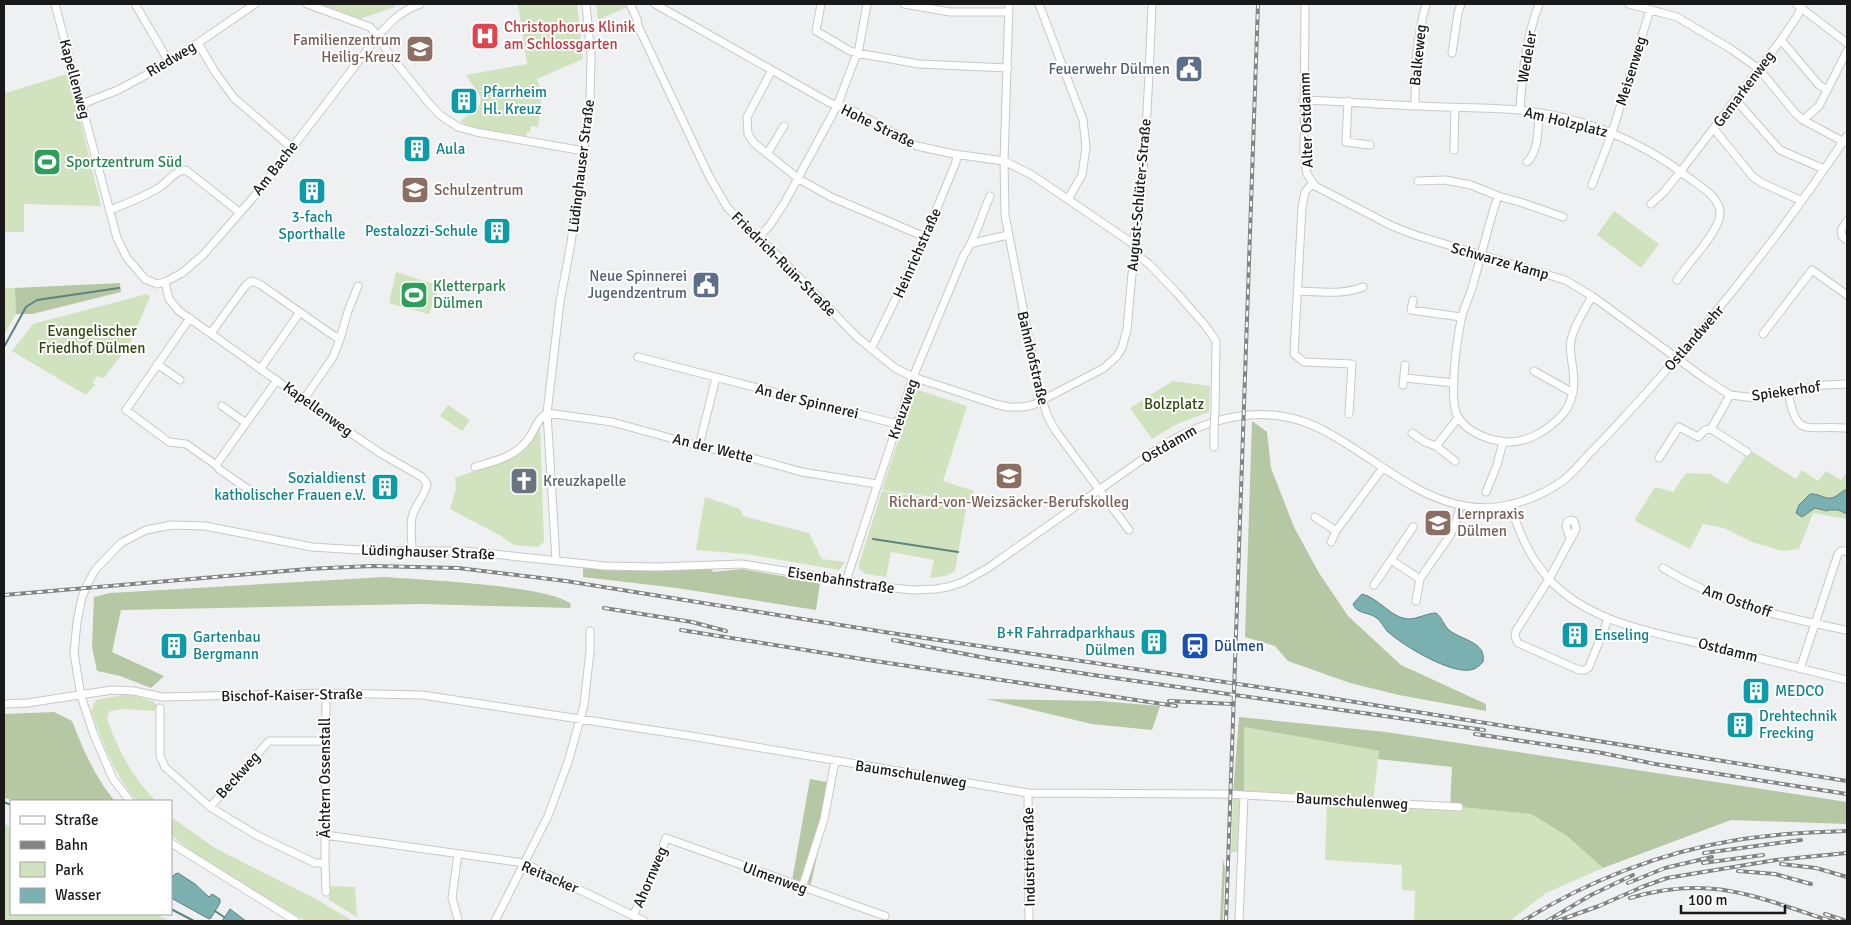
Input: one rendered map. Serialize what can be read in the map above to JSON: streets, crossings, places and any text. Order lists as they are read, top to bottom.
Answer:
{
  "streets": {
    "street": [
      "Balkeweg",
      "Wedeler",
      "Riedweg",
      "Meisenweg",
      "Kapellenweg",
      "Gemarkenweg",
      "Alter Ostdamm",
      "Am Holzplatz",
      "Hohe Straße",
      "Lüdinghauser Straße",
      "Am Bache",
      "August-Schlüter-Straße",
      "Heinrichstraße",
      "Schwarze Kamp",
      "Friedrich-Ruin-Straße",
      "Ostlandwehr",
      "Bahnhofstraße",
      "Spiekerhof",
      "An der Spinnerei",
      "Kreuzweg",
      "Ostdamm",
      "An der Wette",
      "Eisenbahnstraße",
      "Am Osthoff",
      "Bischof-Kaiser-Straße",
      "Baumschulenweg",
      "Beckweg",
      "Ächtern Ossenstall",
      "Industriestraße",
      "Reitacker",
      "Ahornweg",
      "Ulmenweg"
    ]
  },
  "crossings": [
    ["Balkeweg", "Am Holzplatz"],
    ["Wedeler", "Am Holzplatz"],
    ["Riedweg", "Kapellenweg"],
    ["Meisenweg", "Am Holzplatz"],
    ["Kapellenweg", "Lüdinghauser Straße"],
    ["Kapellenweg", "Am Bache"],
    ["Gemarkenweg", "Am Holzplatz"],
    ["Alter Ostdamm", "Am Holzplatz"],
    ["Alter Ostdamm", "Schwarze Kamp"],
    ["Hohe Straße", "August-Schlüter-Straße"],
    ["Hohe Straße", "Heinrichstraße"],
    ["Hohe Straße", "Bahnhofstraße"],
    ["Lüdinghauser Straße", "An der Wette"],
    ["Lüdinghauser Straße", "Eisenbahnstraße"],
    ["Lüdinghauser Straße", "Bischof-Kaiser-Straße"],
    ["August-Schlüter-Straße", "Friedrich-Ruin-Straße"],
    ["August-Schlüter-Straße", "Bahnhofstraße"],
    ["Heinrichstraße", "Friedrich-Ruin-Straße"],
    ["Schwarze Kamp", "Ostlandwehr"],
    ["Schwarze Kamp", "Spiekerhof"],
    ["Friedrich-Ruin-Straße", "Bahnhofstraße"],
    ["Friedrich-Ruin-Straße", "Kreuzweg"],
    ["Ostlandwehr", "Spiekerhof"],
    ["Ostlandwehr", "Ostdamm"],
    ["Bahnhofstraße", "Ostdamm"],
    ["Bahnhofstraße", "Eisenbahnstraße"],
    ["An der Spinnerei", "Kreuzweg"],
    ["Kreuzweg", "An der Wette"],
    ["Kreuzweg", "Eisenbahnstraße"],
    ["Ostdamm", "Eisenbahnstraße"],
    ["Bischof-Kaiser-Straße", "Baumschulenweg"],
    ["Bischof-Kaiser-Straße", "Ächtern Ossenstall"],
    ["Baumschulenweg", "Industriestraße"],
    ["Beckweg", "Ächtern Ossenstall"],
    ["Ächtern Ossenstall", "Reitacker"],
    ["Reitacker", "Ahornweg"],
    ["Ahornweg", "Ulmenweg"]
  ],
  "parks": ["Evangelischer Friedhof Dülmen", "Bolzplatz"],
  "places": {
    "hospital": ["Christophorus Klinik am Schlossgarten"],
    "school or university": [
      "Familienzentrum Heilig-Kreuz",
      "Schulzentrum",
      "Richard-von-Weizsäcker-Berufskolleg",
      "Lernpraxis Dülmen"
    ],
    "public building": ["Feuerwehr Dülmen", "Neue Spinnerei Jugendzentrum"],
    "building": [
      "Pfarrheim Hl. Kreuz",
      "Aula",
      "3-fach Sporthalle",
      "Pestalozzi-Schule",
      "Sozialdienst katholischer Frauen e.V.",
      "Enseling",
      "B+R Fahrradparkhaus Dülmen",
      "Gartenbau Bergmann",
      "MEDCO",
      "Drehtechnik Frecking"
    ],
    "sports": ["Sportzentrum Süd", "Kletterpark Dülmen"],
    "church": ["Kreuzkapelle"],
    "station": ["Dülmen"]
  },
  "legend": [
    "Straße",
    "Bahn",
    "Park",
    "Wasser"
  ],
  "scale_bar": "100 m"
}
